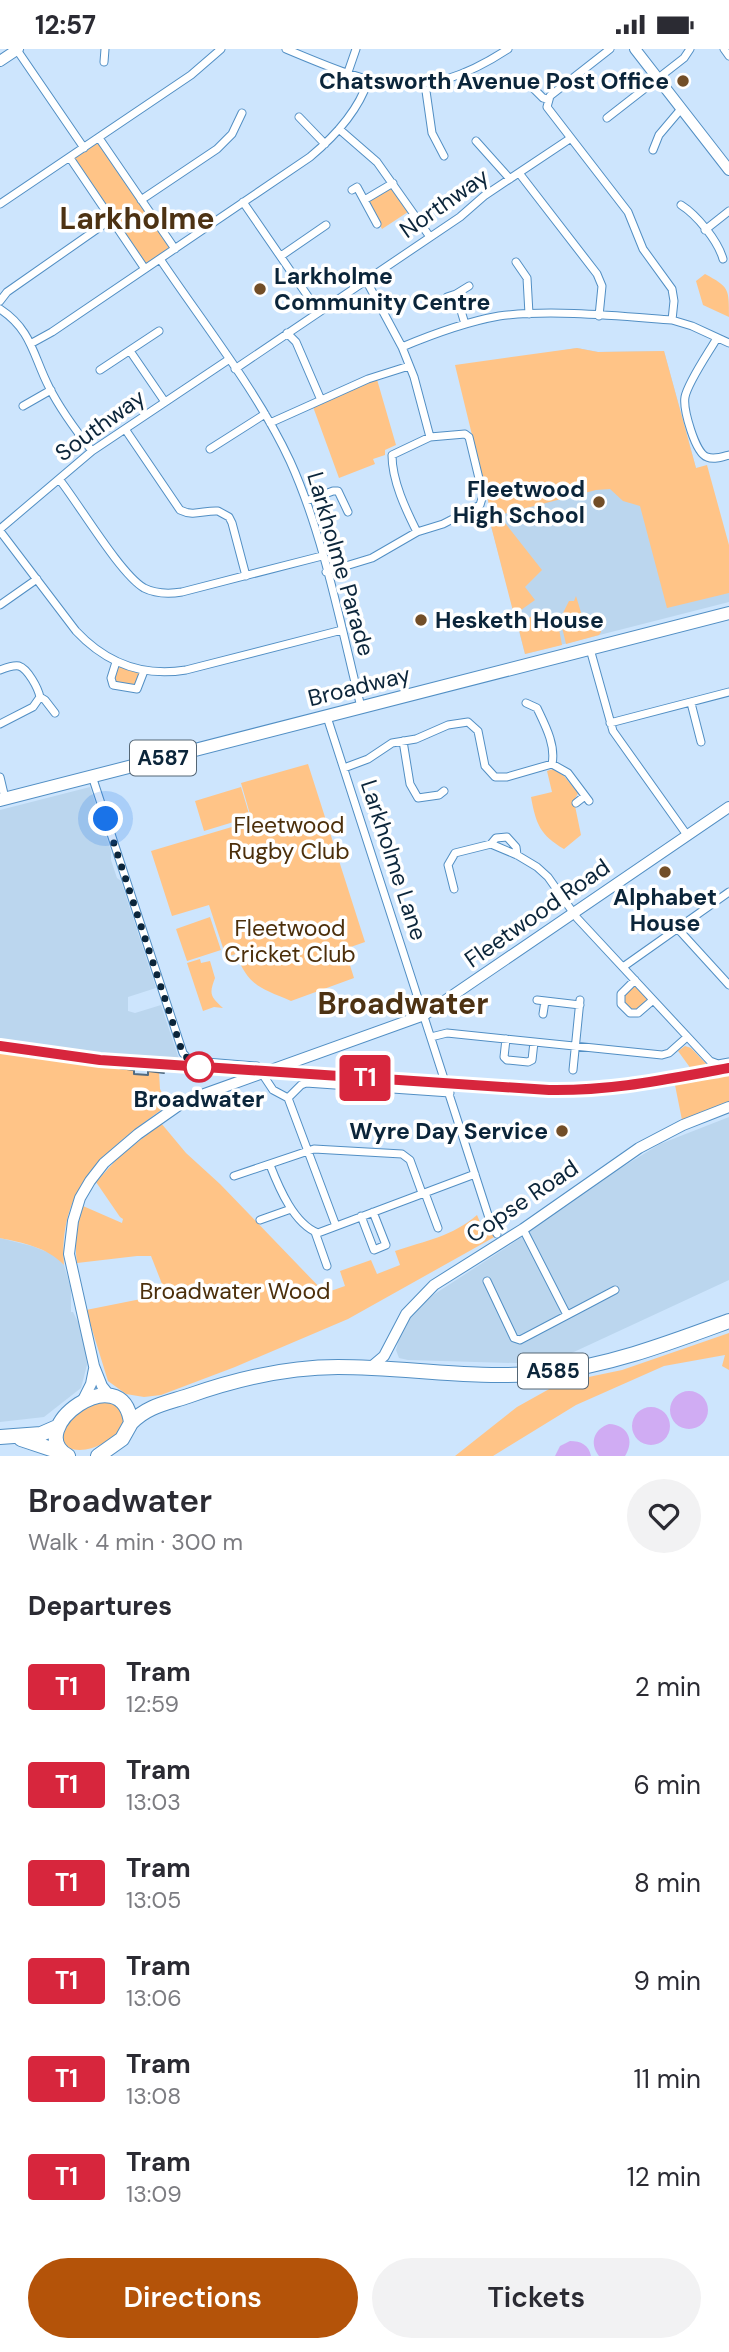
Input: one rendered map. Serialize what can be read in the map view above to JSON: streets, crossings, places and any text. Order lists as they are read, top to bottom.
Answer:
{
  "streets": {
    "highway": ["A585"],
    "main road": ["Broadway", "A587"],
    "street": [
      "Northway",
      "Southway",
      "Larkholme Parade",
      "Larkholme Lane",
      "Fleetwood Road",
      "Copse Road"
    ]
  },
  "crossings": [
    ["Northway", "Larkholme Parade"],
    ["Southway", "Larkholme Parade"],
    ["Larkholme Parade", "Broadway"],
    ["Broadway", "Larkholme Lane"],
    ["Larkholme Lane", "Fleetwood Road"],
    ["Copse Road", "A585"]
  ],
  "districts": ["Larkholme", "Broadwater"],
  "parks": ["Fleetwood Rugby Club", "Fleetwood Cricket Club", "Broadwater Wood"],
  "places": [
    "Chatsworth Avenue Post Office",
    "Larkholme Community Centre",
    "Fleetwood High School",
    "Hesketh House",
    "Alphabet House",
    "Broadwater",
    "Wyre Day Service"
  ],
  "lines": ["tram line T1"],
  "page": {
    "status": "12:57",
    "on_map": "T1",
    "heading": [
      ["Broadwater", "Walk · 4 min · 300 m"],
      "Departures"
    ],
    "list": [
      {
        "mark": "T1",
        "name": "Tram",
        "note": "12:59",
        "value": "2 min"
      },
      {
        "mark": "T1",
        "name": "Tram",
        "note": "13:03",
        "value": "6 min"
      },
      {
        "mark": "T1",
        "name": "Tram",
        "note": "13:05",
        "value": "8 min"
      },
      {
        "mark": "T1",
        "name": "Tram",
        "note": "13:06",
        "value": "9 min"
      },
      {
        "mark": "T1",
        "name": "Tram",
        "note": "13:08",
        "value": "11 min"
      },
      {
        "mark": "T1",
        "name": "Tram",
        "note": "13:09",
        "value": "12 min"
      }
    ],
    "buttons": ["Directions", "Tickets"]
  }
}
